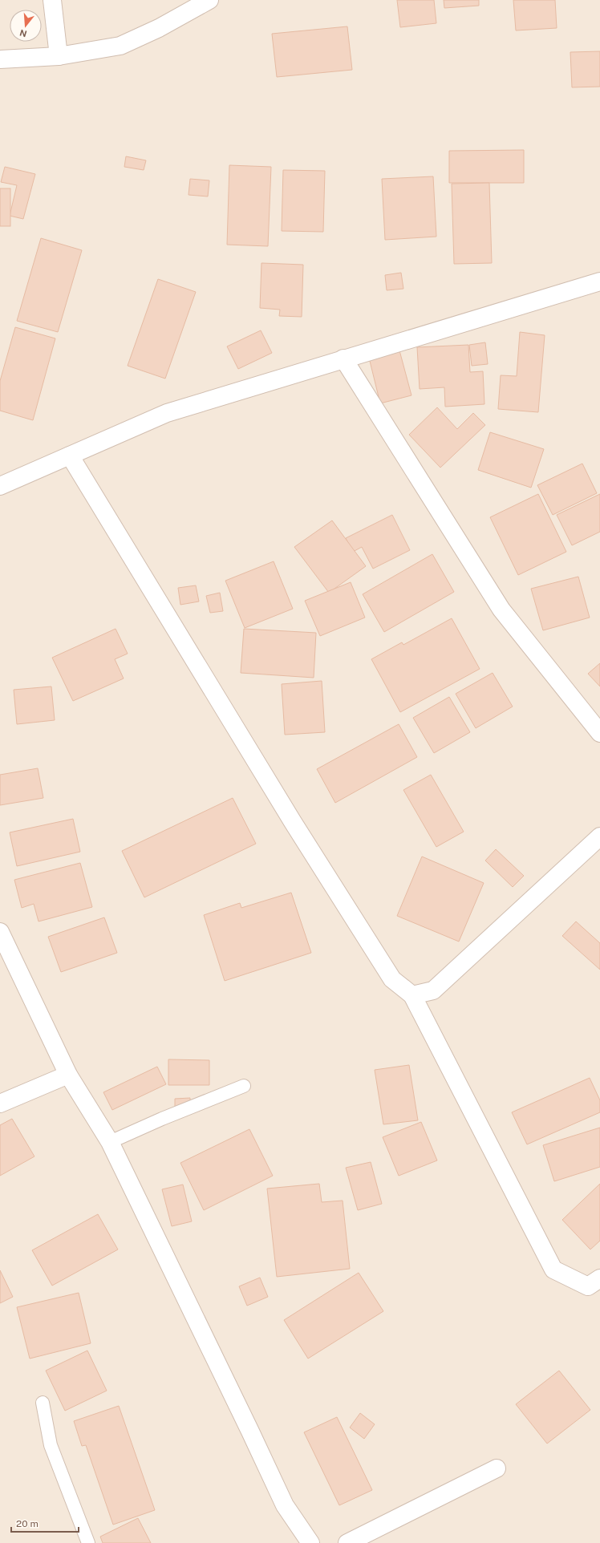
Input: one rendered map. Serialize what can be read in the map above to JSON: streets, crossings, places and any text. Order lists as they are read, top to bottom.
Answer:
{
  "scale_bar": "20 m",
  "north": "bottom"
}
